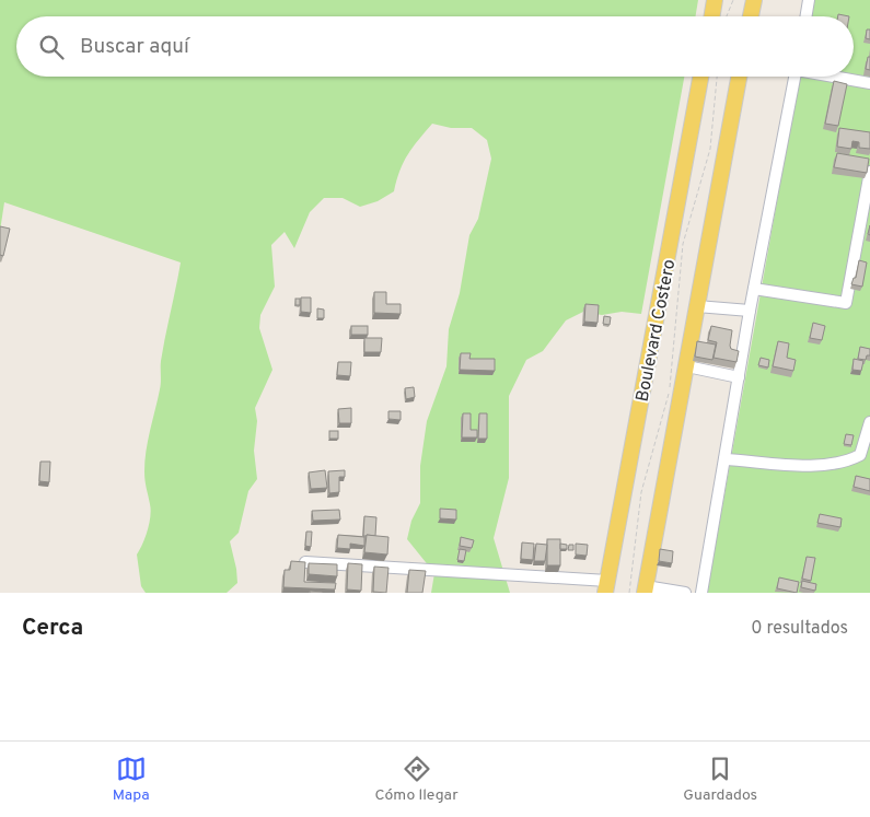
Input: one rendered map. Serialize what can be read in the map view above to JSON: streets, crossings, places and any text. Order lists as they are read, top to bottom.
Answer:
{
  "streets": {
    "main road": ["Boulevard Costero"]
  },
  "page": {
    "search": "Buscar aquí",
    "heading": ["Cerca", "0 resultados"],
    "nav": ["Mapa", "Cómo llegar", "Guardados"]
  }
}
